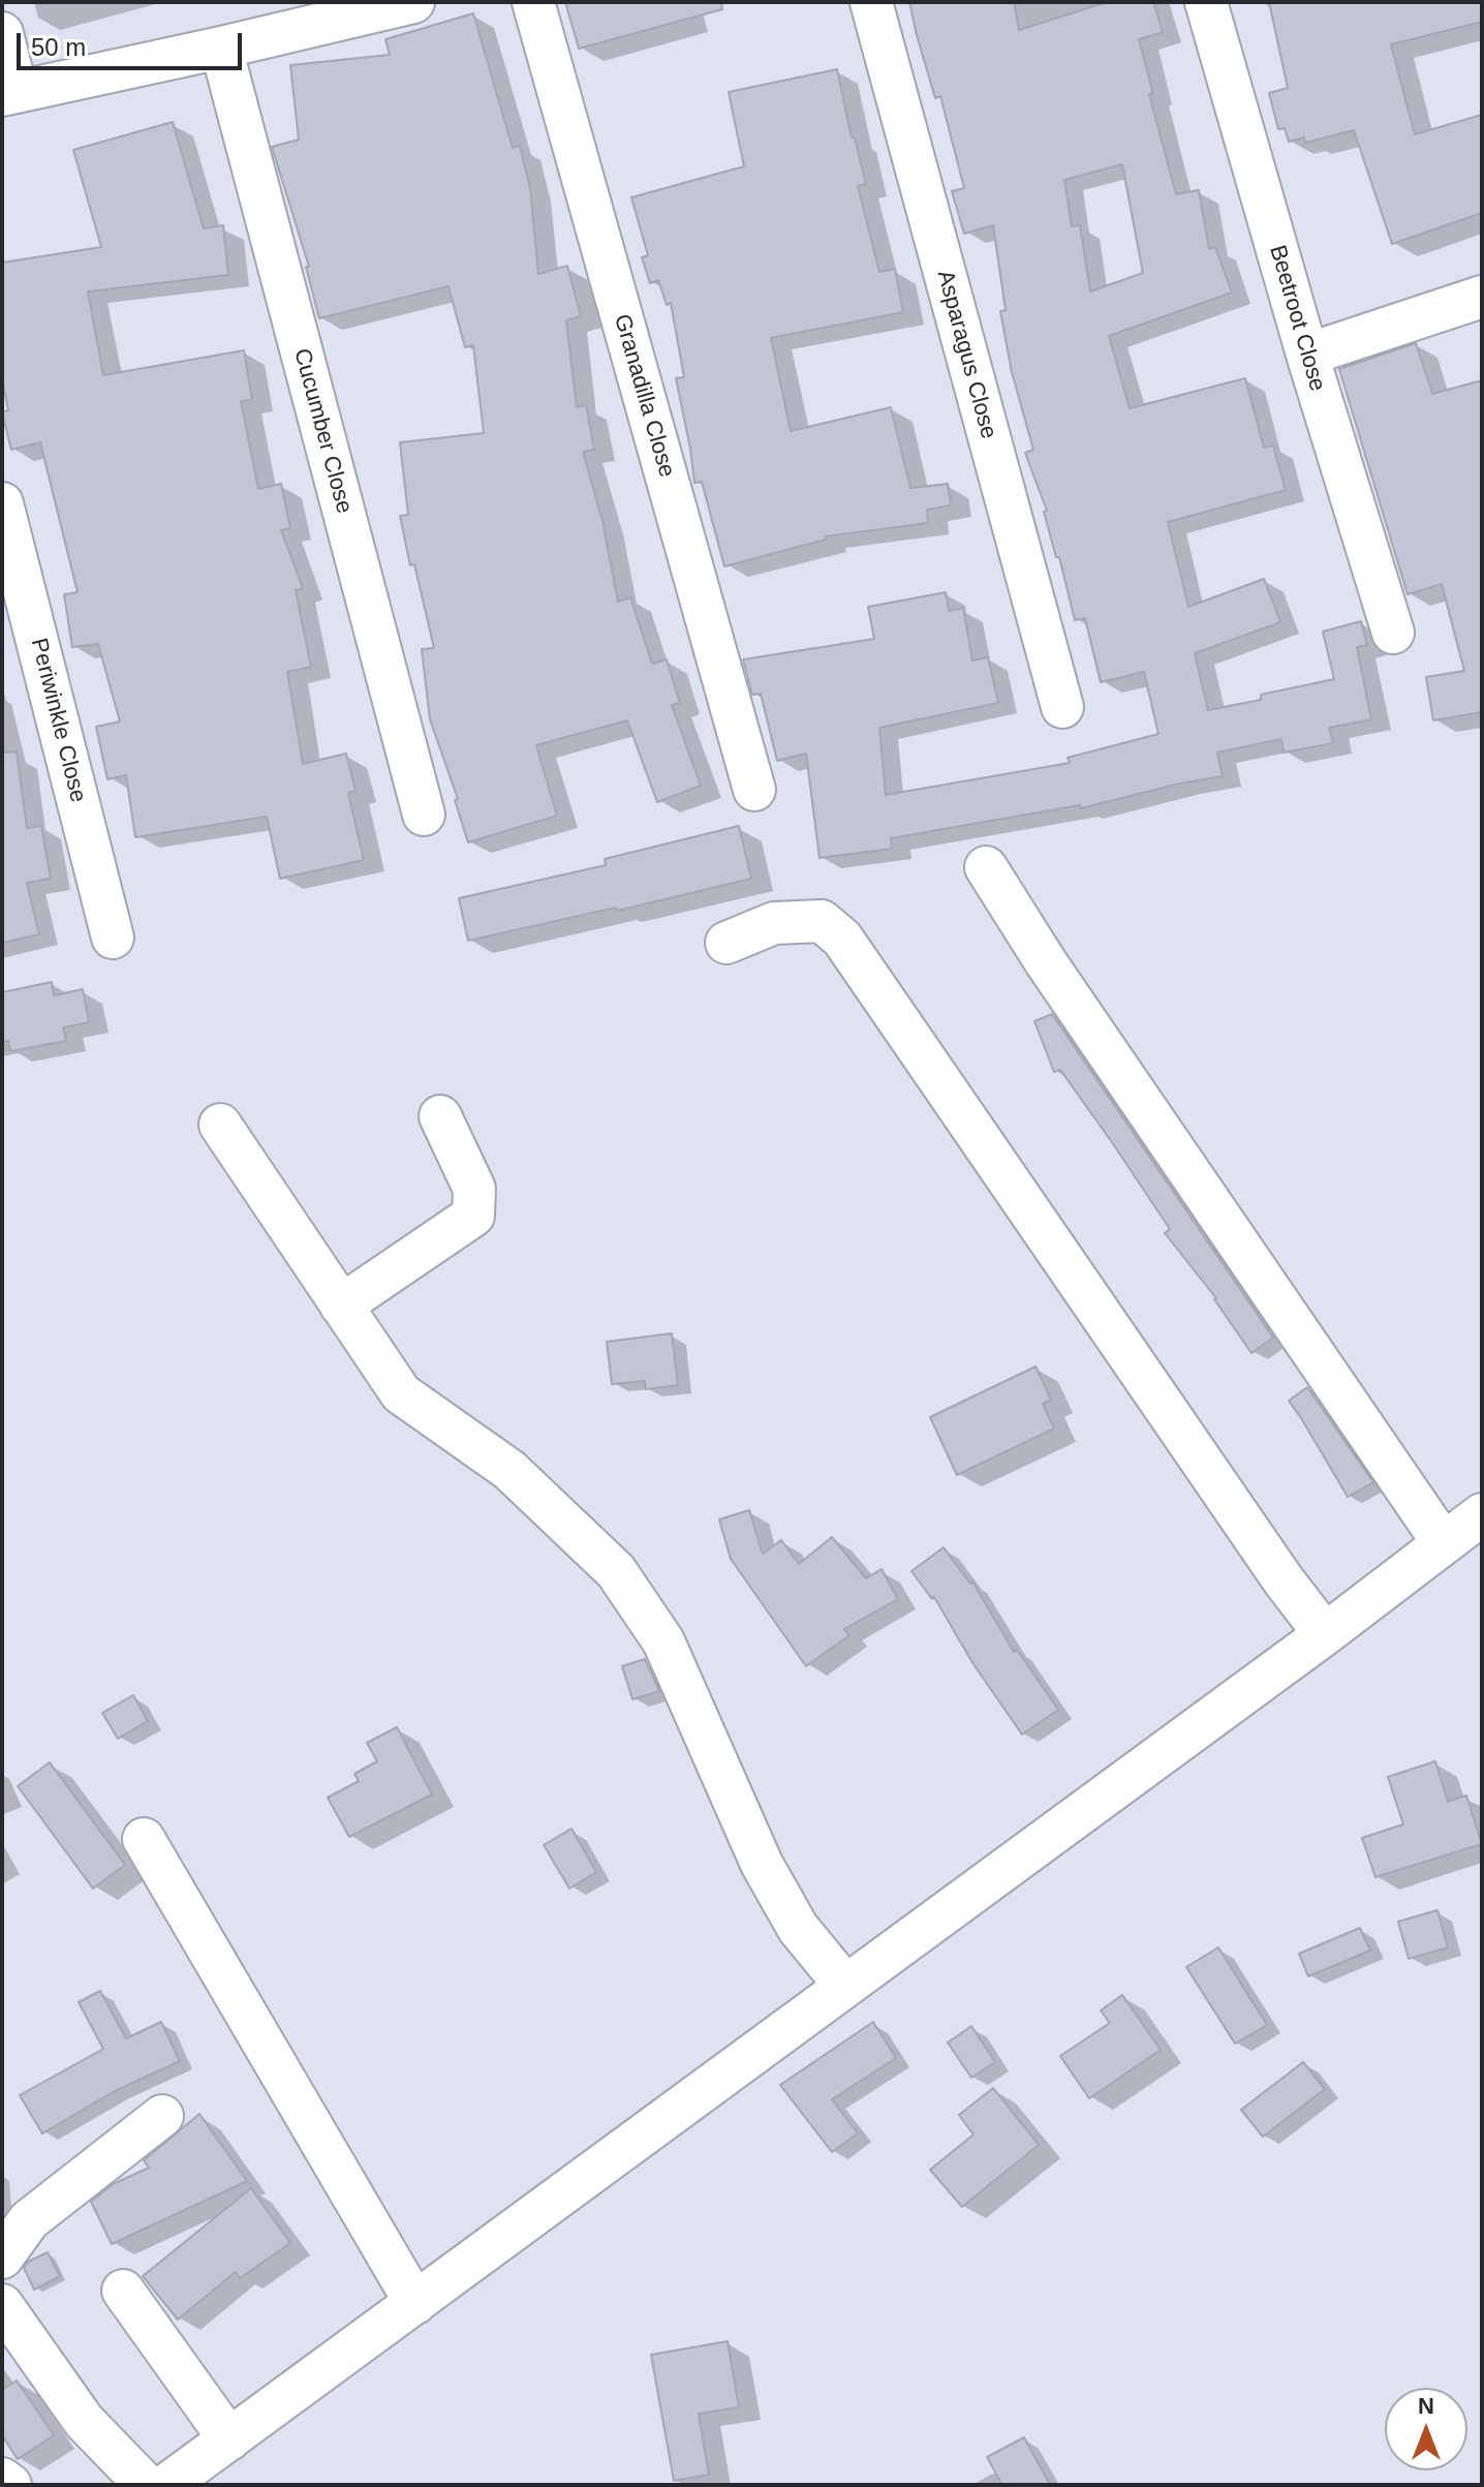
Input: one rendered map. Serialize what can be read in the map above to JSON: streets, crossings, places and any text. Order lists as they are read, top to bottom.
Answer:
{
  "streets": {
    "street": [
      "Beetroot Close",
      "Asparagus Close",
      "Granadilla Close",
      "Cucumber Close",
      "Periwinkle Close"
    ]
  },
  "scale_bar": "50 m",
  "north": "top"
}
